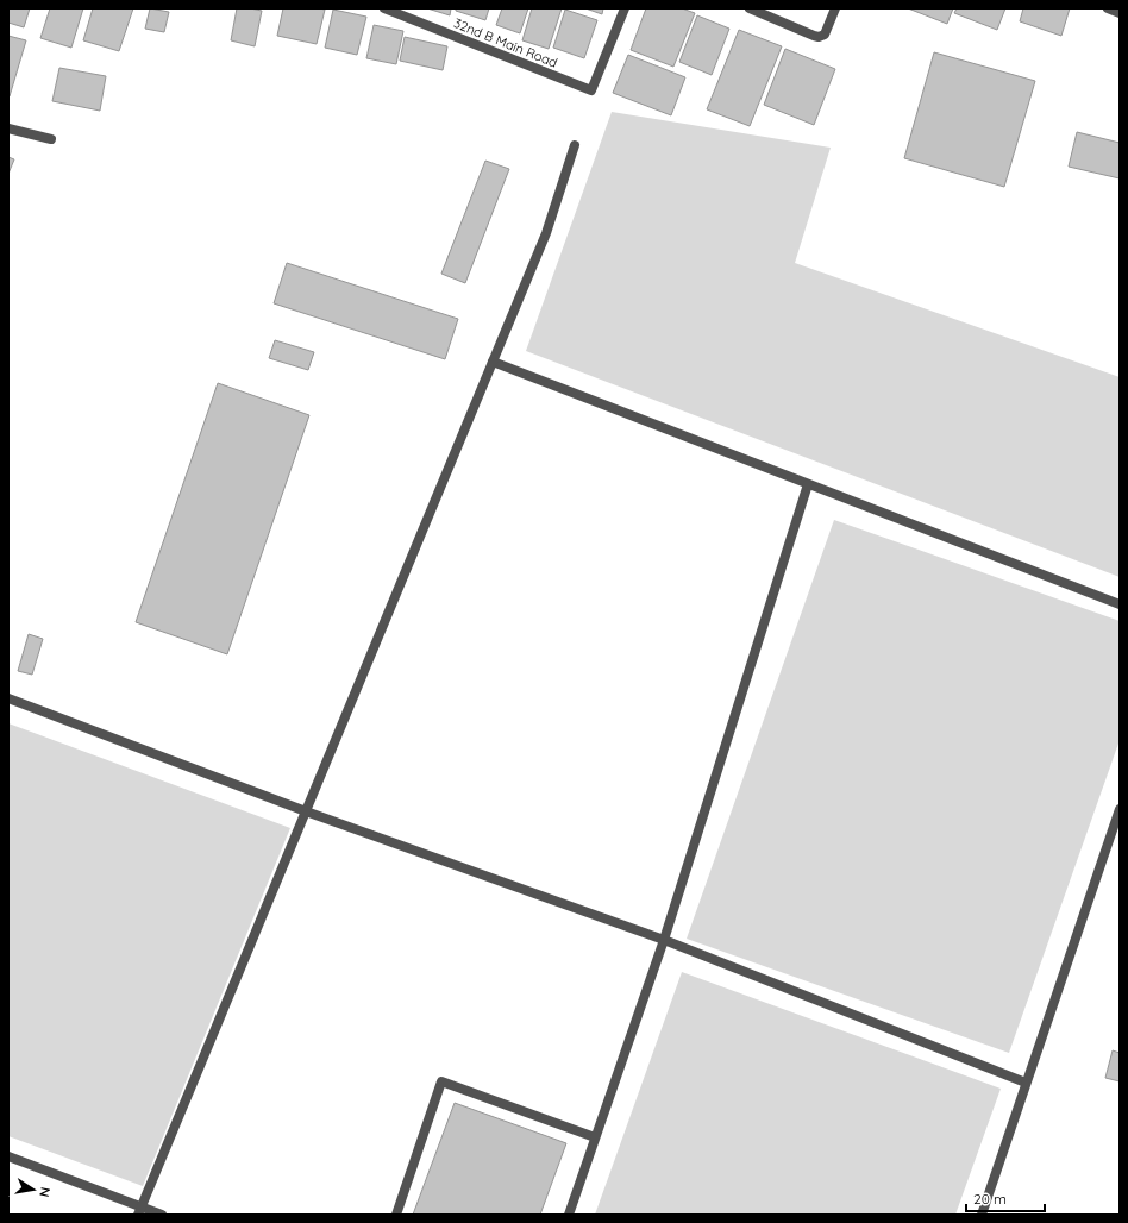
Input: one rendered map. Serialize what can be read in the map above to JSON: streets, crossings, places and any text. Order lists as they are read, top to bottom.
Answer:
{
  "streets": {
    "street": ["32nd B Main Road"]
  },
  "scale_bar": "20 m",
  "north": "right"
}
